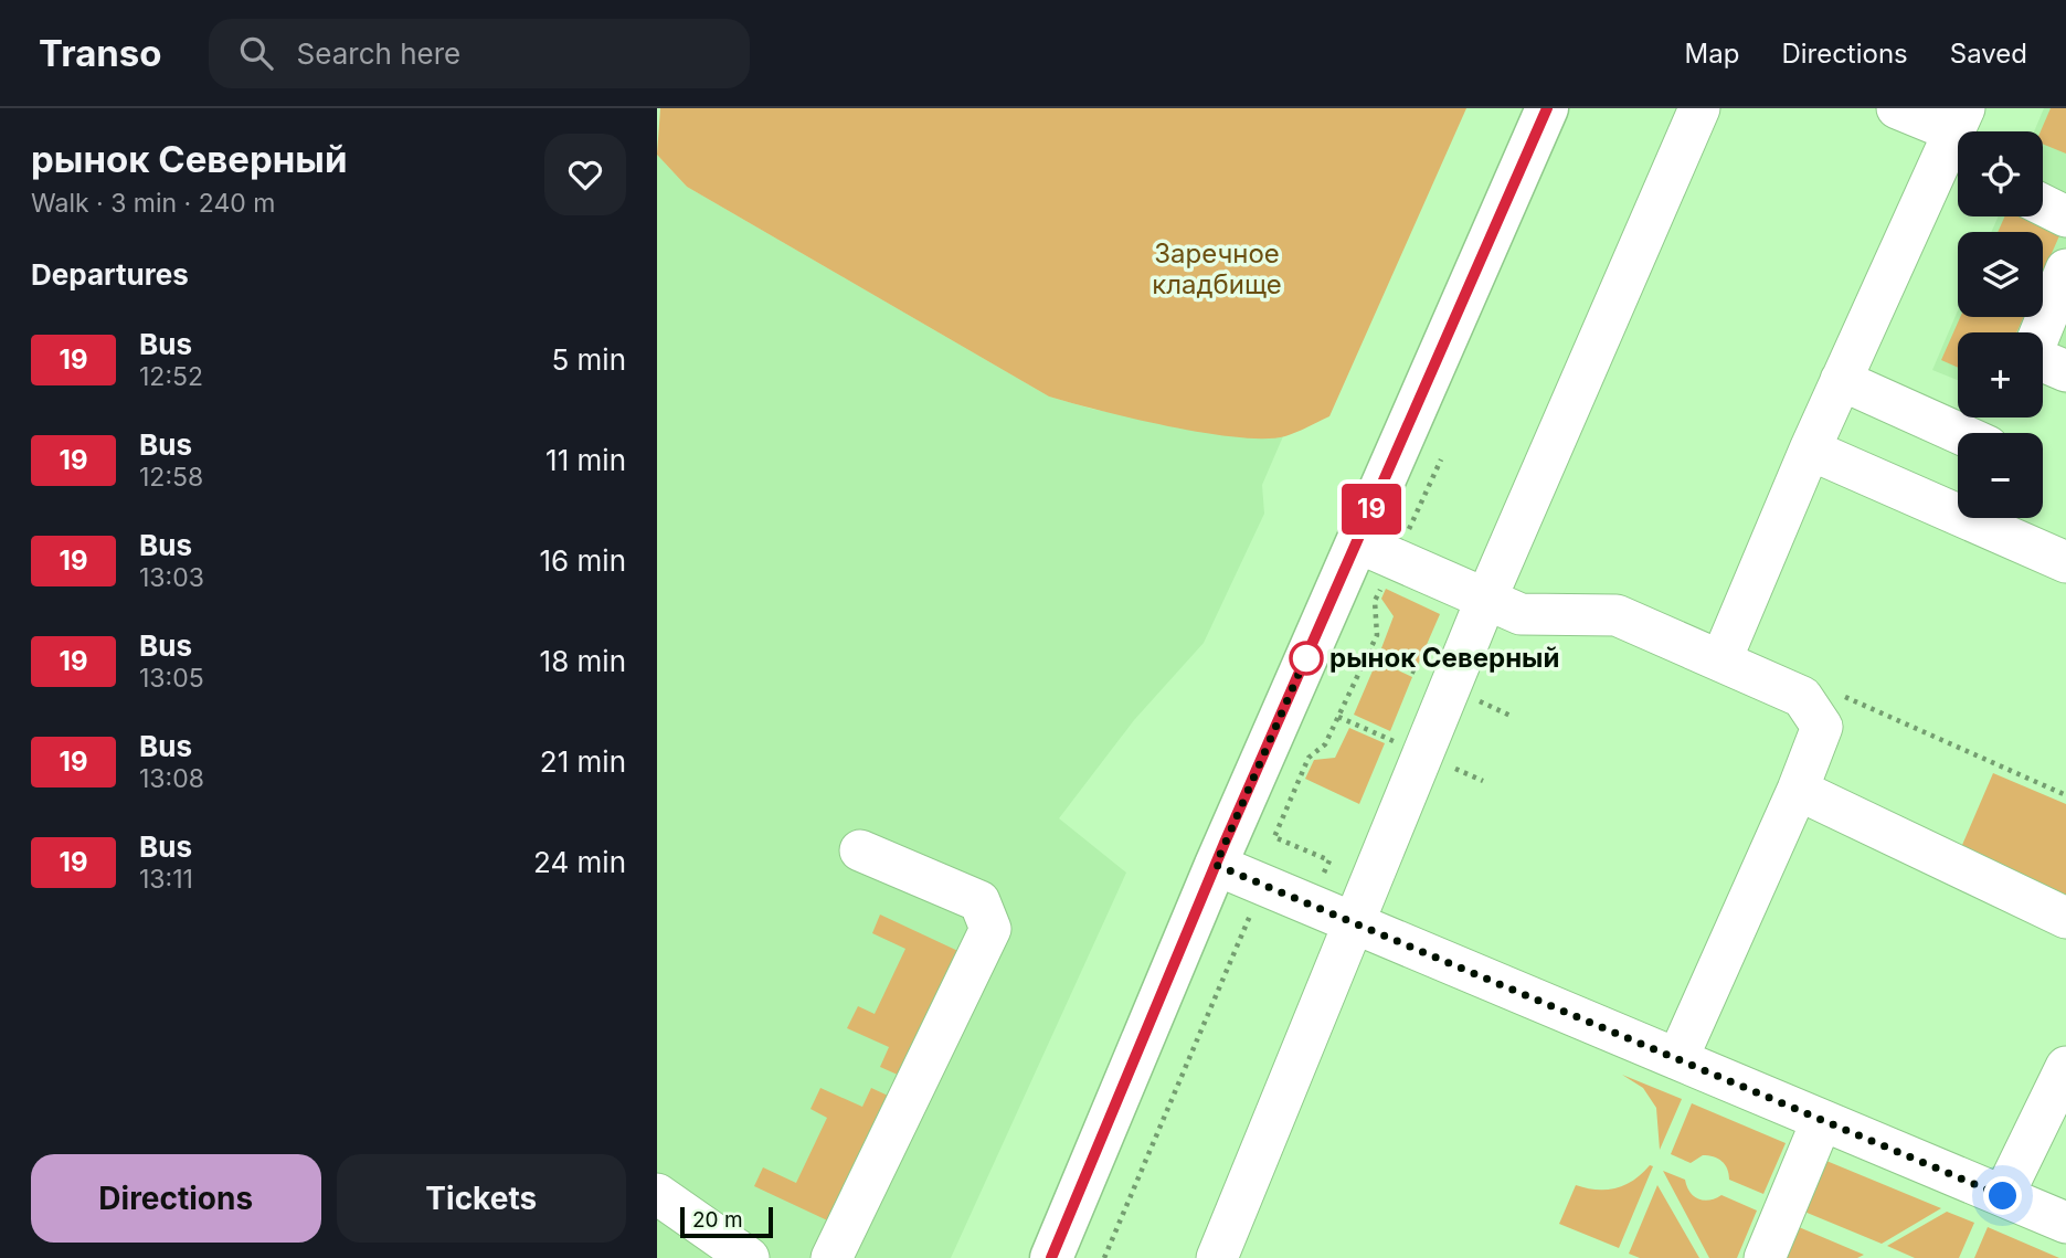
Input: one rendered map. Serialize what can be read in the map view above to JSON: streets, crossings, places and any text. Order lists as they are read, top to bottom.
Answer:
{
  "parks": ["Заречное кладбище"],
  "places": ["рынок Северный"],
  "lines": ["bus line 19"],
  "scale_bar": "20 m",
  "page": {
    "header": "Transo",
    "search": "Search here",
    "nav": ["Map", "Directions", "Saved"],
    "heading": [
      ["рынок Северный", "Walk · 3 min · 240 m"],
      "Departures"
    ],
    "on_map": "19",
    "map_buttons": ["+", "−"],
    "list": [
      {
        "mark": "19",
        "name": "Bus",
        "note": "12:52",
        "value": "5 min"
      },
      {
        "mark": "19",
        "name": "Bus",
        "note": "12:58",
        "value": "11 min"
      },
      {
        "mark": "19",
        "name": "Bus",
        "note": "13:03",
        "value": "16 min"
      },
      {
        "mark": "19",
        "name": "Bus",
        "note": "13:05",
        "value": "18 min"
      },
      {
        "mark": "19",
        "name": "Bus",
        "note": "13:08",
        "value": "21 min"
      },
      {
        "mark": "19",
        "name": "Bus",
        "note": "13:11",
        "value": "24 min"
      }
    ],
    "buttons": ["Directions", "Tickets"],
    "scale": "20 m"
  }
}
